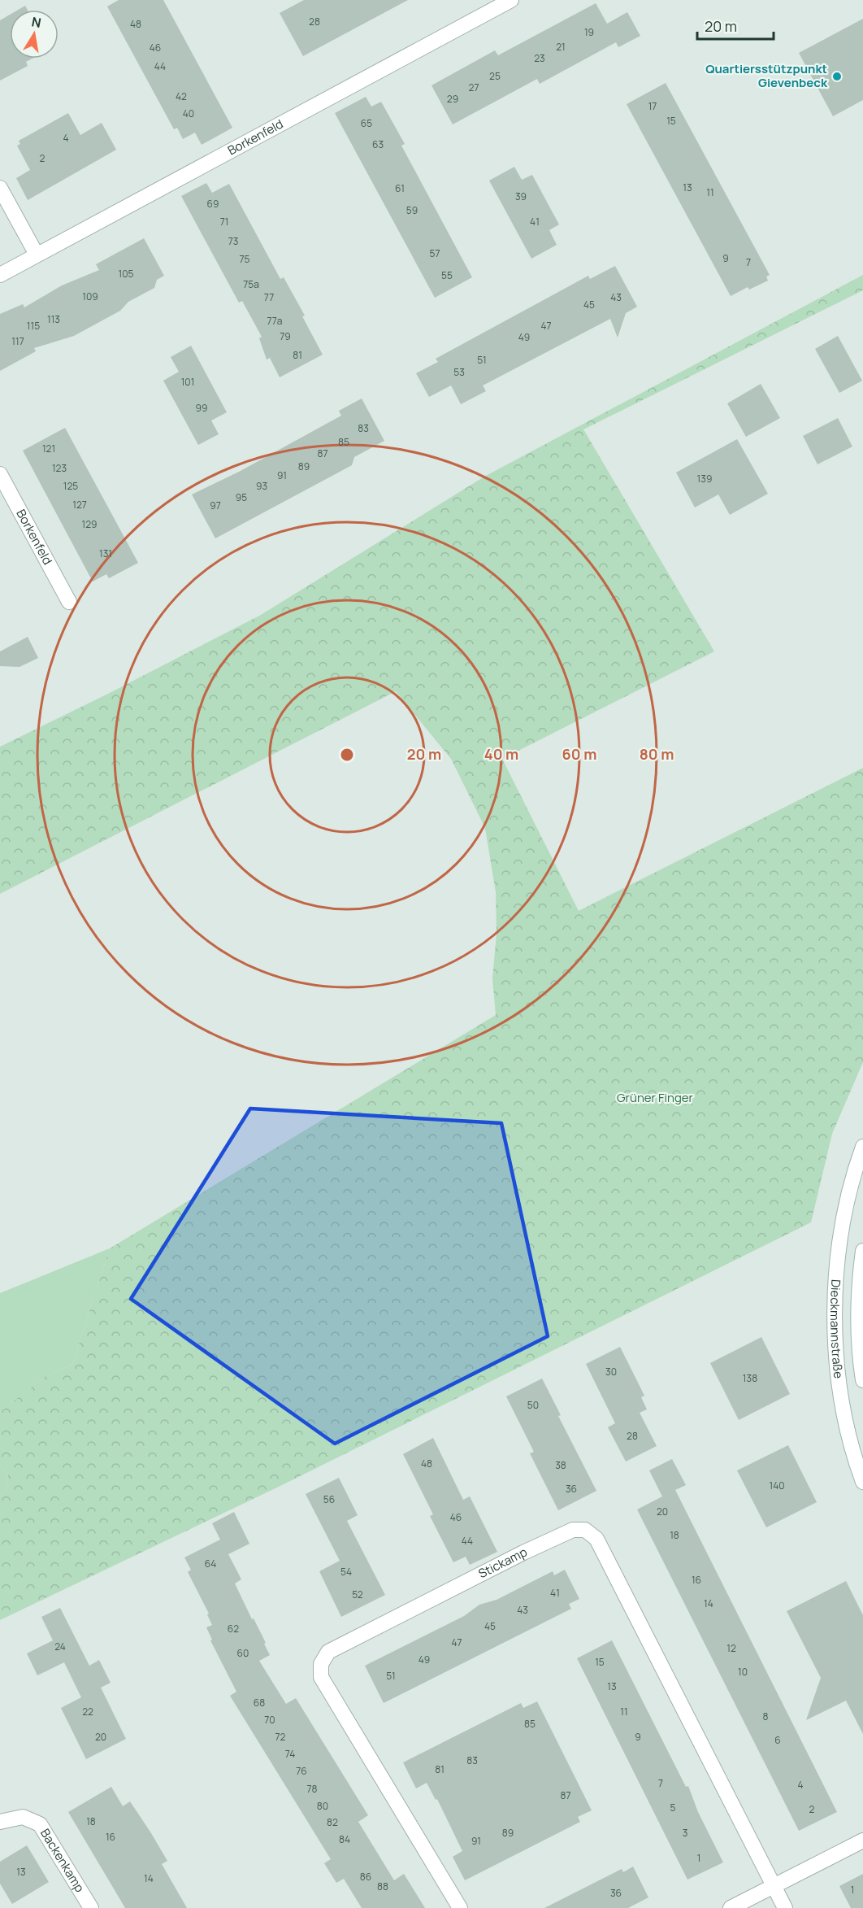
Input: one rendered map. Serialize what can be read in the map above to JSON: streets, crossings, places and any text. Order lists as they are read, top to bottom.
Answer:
{
  "streets": {
    "street": [
      "Borkenfeld",
      "Dieckmannstraße",
      "Stickamp",
      "Backenkamp"
    ]
  },
  "parks": ["Grüner Finger"],
  "places": ["Quartiersstützpunkt Gievenbeck"],
  "house_numbers": [
    "28",
    "48",
    "19",
    "21",
    "46",
    "23",
    "44",
    "25",
    "27",
    "42",
    "29",
    "17",
    "40",
    "15",
    "65",
    "4",
    "63",
    "2",
    "13",
    "61",
    "11",
    "39",
    "69",
    "59",
    "71",
    "41",
    "73",
    "57",
    "9",
    "75",
    "7",
    "105",
    "55",
    "75a",
    "109",
    "77",
    "43",
    "45",
    "113",
    "77a",
    "115",
    "47",
    "79",
    "49",
    "117",
    "81",
    "51",
    "53",
    "101",
    "99",
    "83",
    "85",
    "121",
    "87",
    "89",
    "123",
    "91",
    "139",
    "125",
    "93",
    "95",
    "127",
    "97",
    "129",
    "131",
    "30",
    "138",
    "50",
    "28",
    "48",
    "38",
    "140",
    "36",
    "56",
    "20",
    "46",
    "18",
    "44",
    "64",
    "54",
    "16",
    "41",
    "52",
    "14",
    "43",
    "45",
    "62",
    "47",
    "24",
    "12",
    "60",
    "49",
    "15",
    "10",
    "51",
    "13",
    "68",
    "22",
    "11",
    "8",
    "70",
    "85",
    "20",
    "72",
    "9",
    "6",
    "74",
    "83",
    "81",
    "76",
    "7",
    "4",
    "78",
    "87",
    "80",
    "5",
    "2",
    "18",
    "82",
    "89",
    "3",
    "16",
    "84",
    "91",
    "1",
    "13",
    "86",
    "14",
    "88",
    "1",
    "36"
  ],
  "scale_bar": "20 m",
  "north": "top",
  "rings": [
    "20 m",
    "40 m",
    "60 m",
    "80 m"
  ]
}
